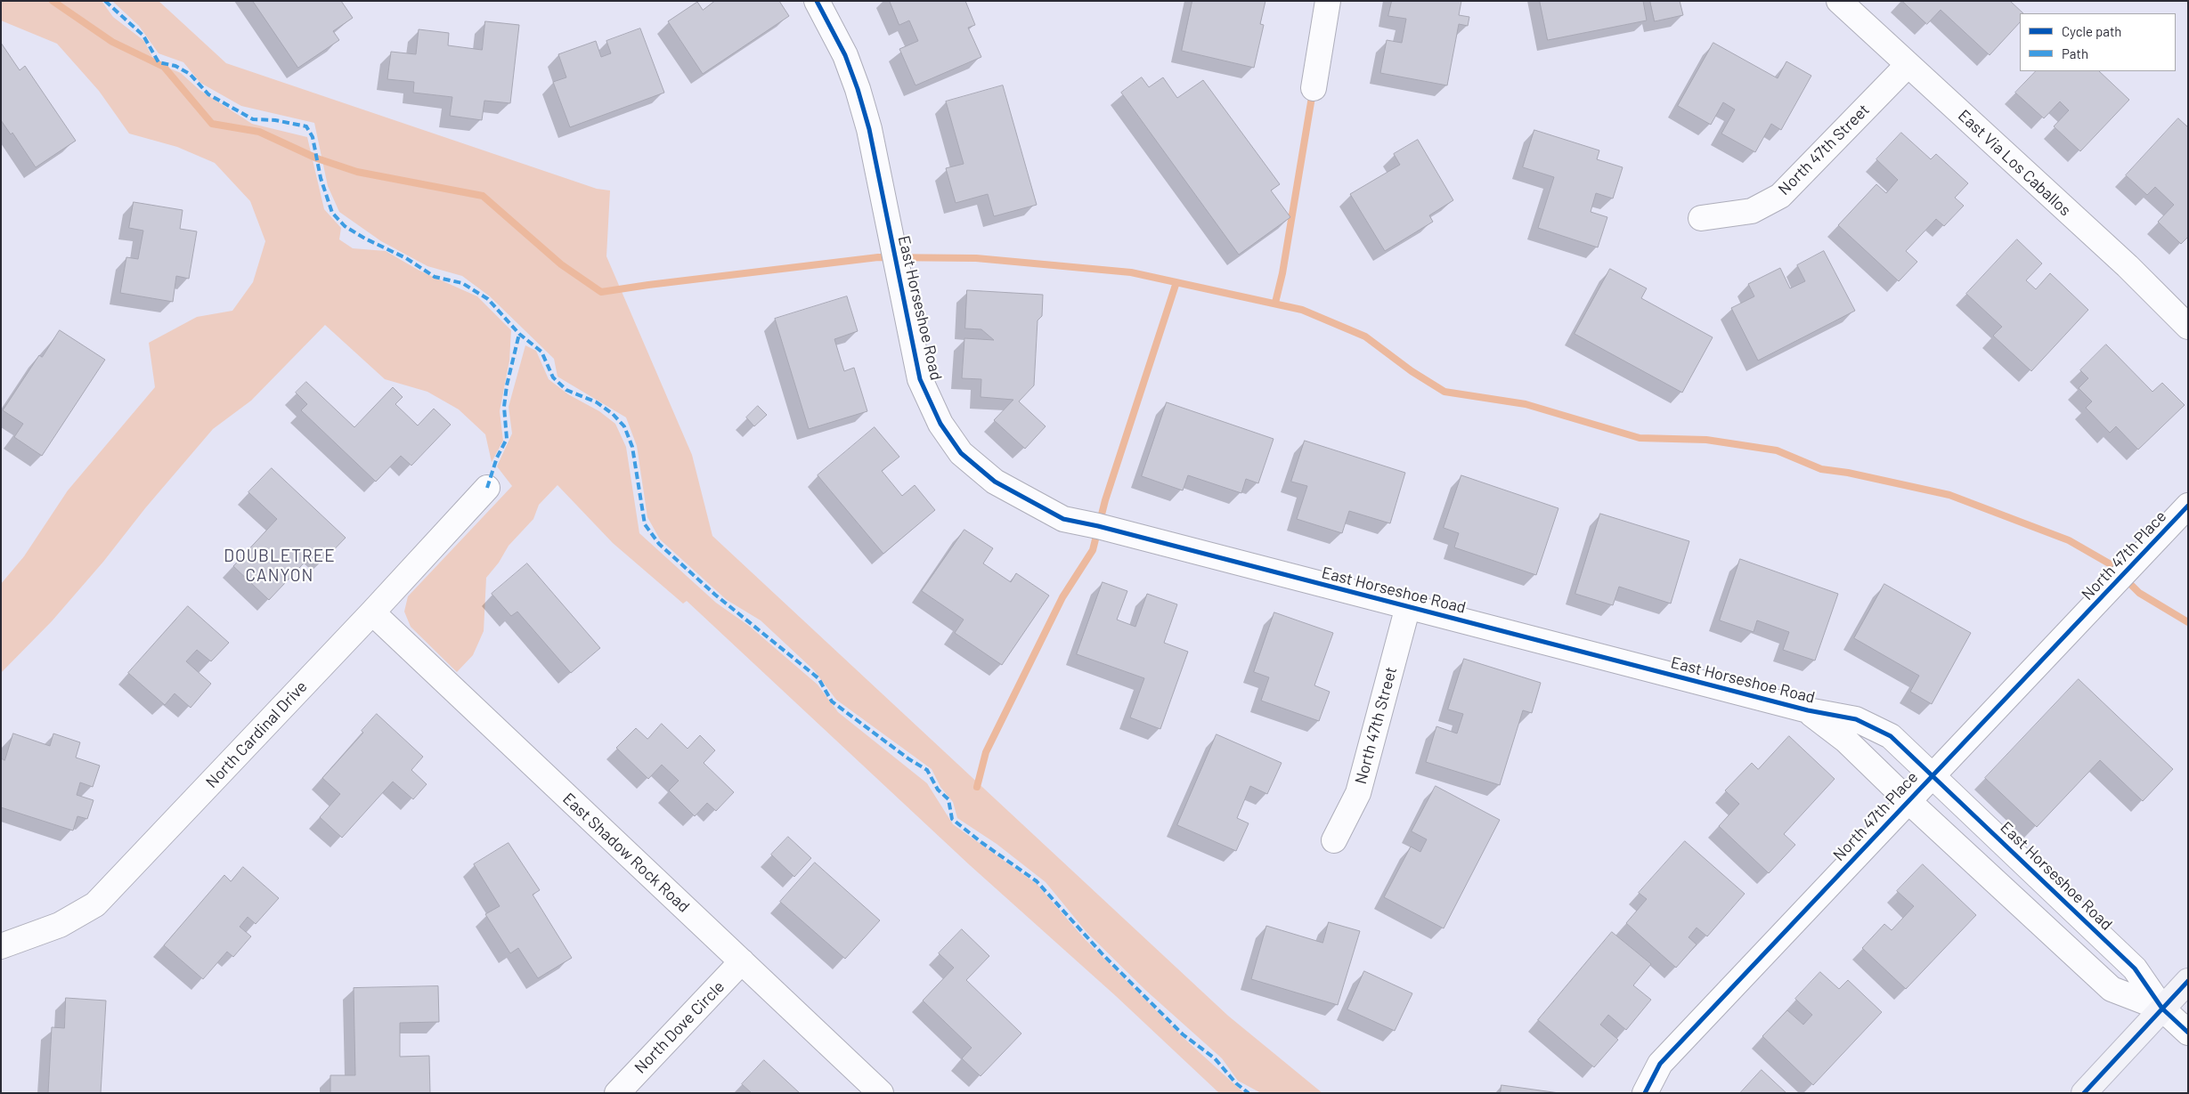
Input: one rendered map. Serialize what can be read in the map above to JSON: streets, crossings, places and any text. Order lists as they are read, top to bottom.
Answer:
{
  "streets": {
    "street": [
      "North 47th Street",
      "East Via Los Caballos",
      "East Horseshoe Road",
      "North 47th Place",
      "North Cardinal Drive",
      "East Shadow Rock Road",
      "North Dove Circle"
    ]
  },
  "crossings": [
    ["North 47th Street", "East Via Los Caballos"],
    ["North 47th Street", "East Horseshoe Road"],
    ["East Horseshoe Road", "North 47th Place"],
    ["North Cardinal Drive", "East Shadow Rock Road"],
    ["East Shadow Rock Road", "North Dove Circle"]
  ],
  "districts": ["DOUBLETREE CANYON"],
  "legend": ["Cycle path", "Path"]
}
